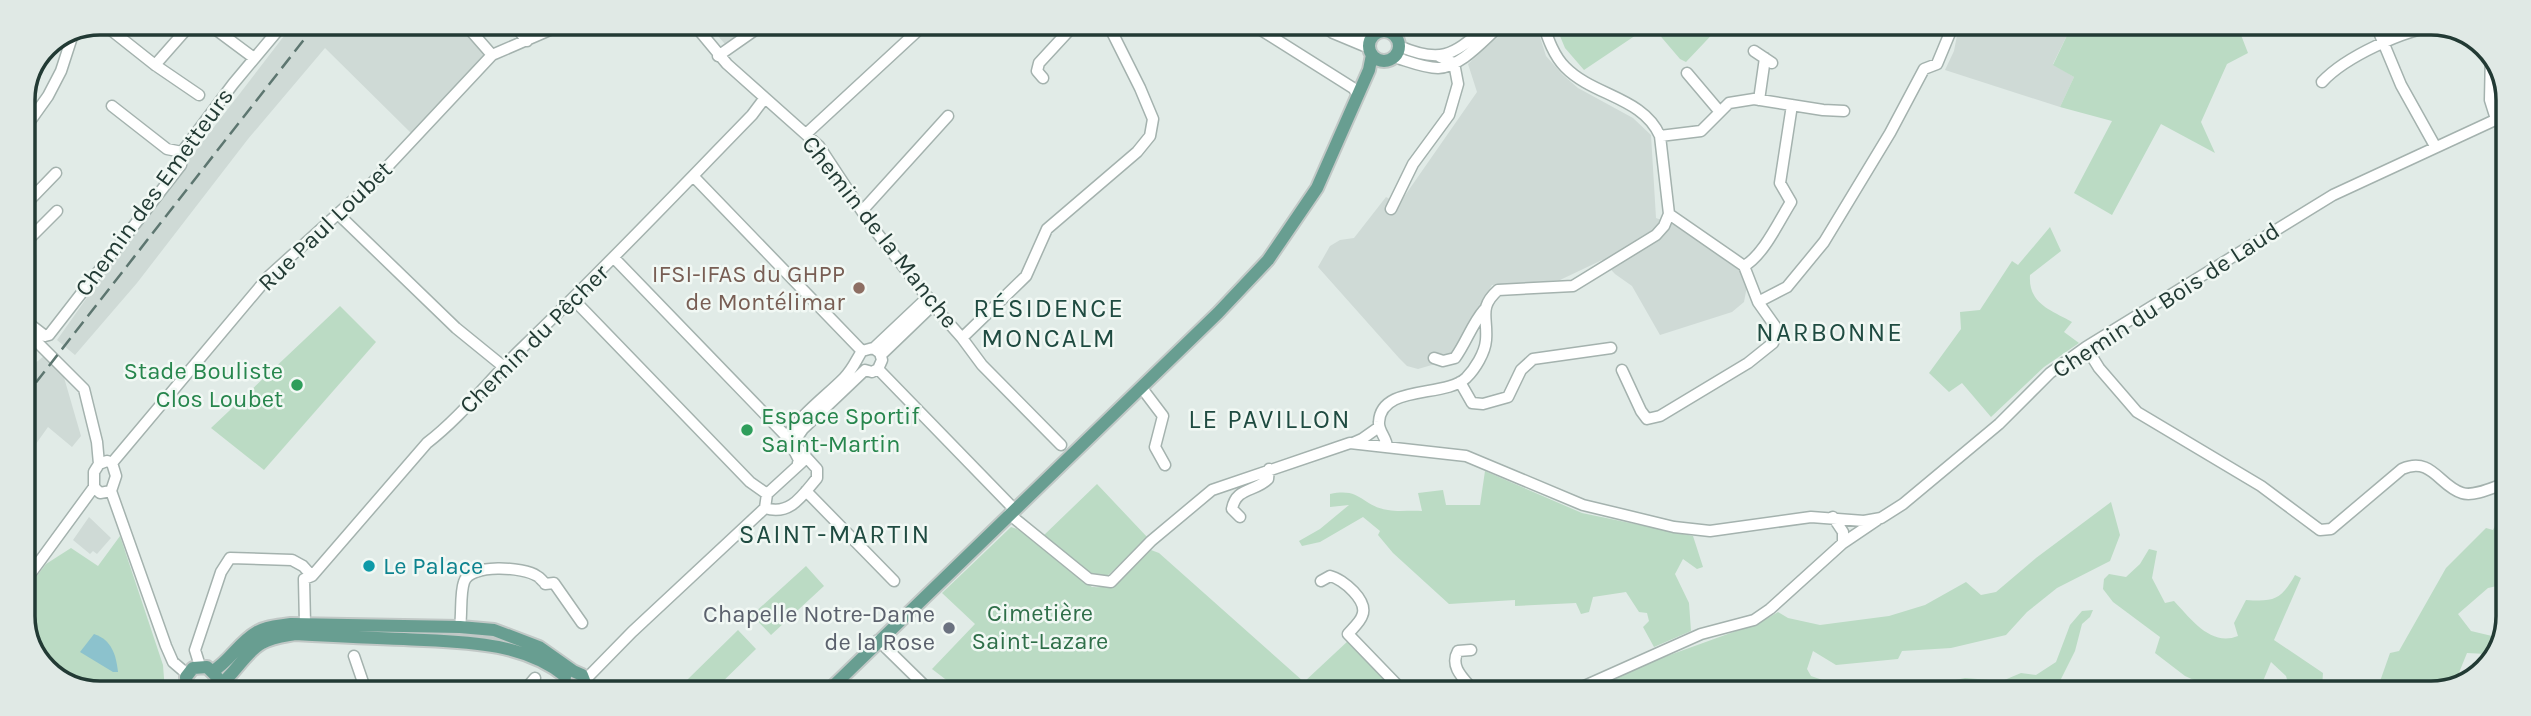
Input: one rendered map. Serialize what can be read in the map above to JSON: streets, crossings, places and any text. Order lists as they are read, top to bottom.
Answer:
{
  "streets": {
    "street": [
      "Chemin des Emetteurs",
      "Rue Paul Loubet",
      "Chemin de la Manche",
      "Chemin du Bois de Laud",
      "Chemin du Pêcher"
    ]
  },
  "crossings": [
    ["Chemin de la Manche", "Chemin du Pêcher"]
  ],
  "districts": [
    "RÉSIDENCE MONCALM",
    "NARBONNE",
    "LE PAVILLON",
    "SAINT-MARTIN"
  ],
  "parks": ["Cimetière Saint-Lazare"],
  "places": [
    "IFSI-IFAS du GHPP de Montélimar",
    "Stade Bouliste Clos Loubet",
    "Espace Sportif Saint-Martin",
    "Le Palace",
    "Chapelle Notre-Dame de la Rose"
  ]
}
